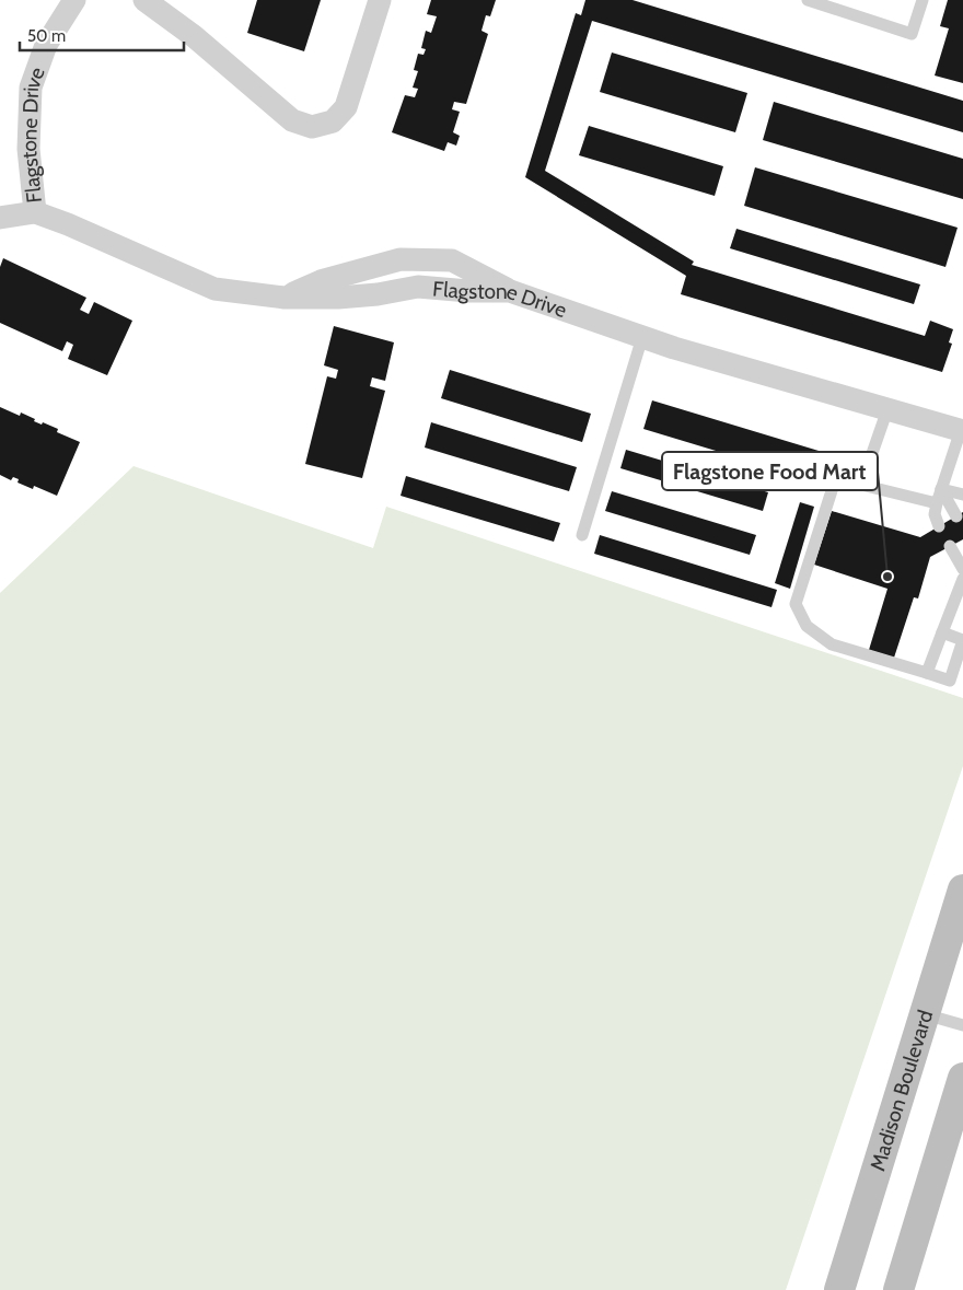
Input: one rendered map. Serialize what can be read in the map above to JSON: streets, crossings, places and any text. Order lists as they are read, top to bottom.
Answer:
{
  "streets": {
    "main road": ["Madison Boulevard"],
    "street": ["Flagstone Drive"]
  },
  "places": ["Flagstone Food Mart"],
  "scale_bar": "50 m"
}
